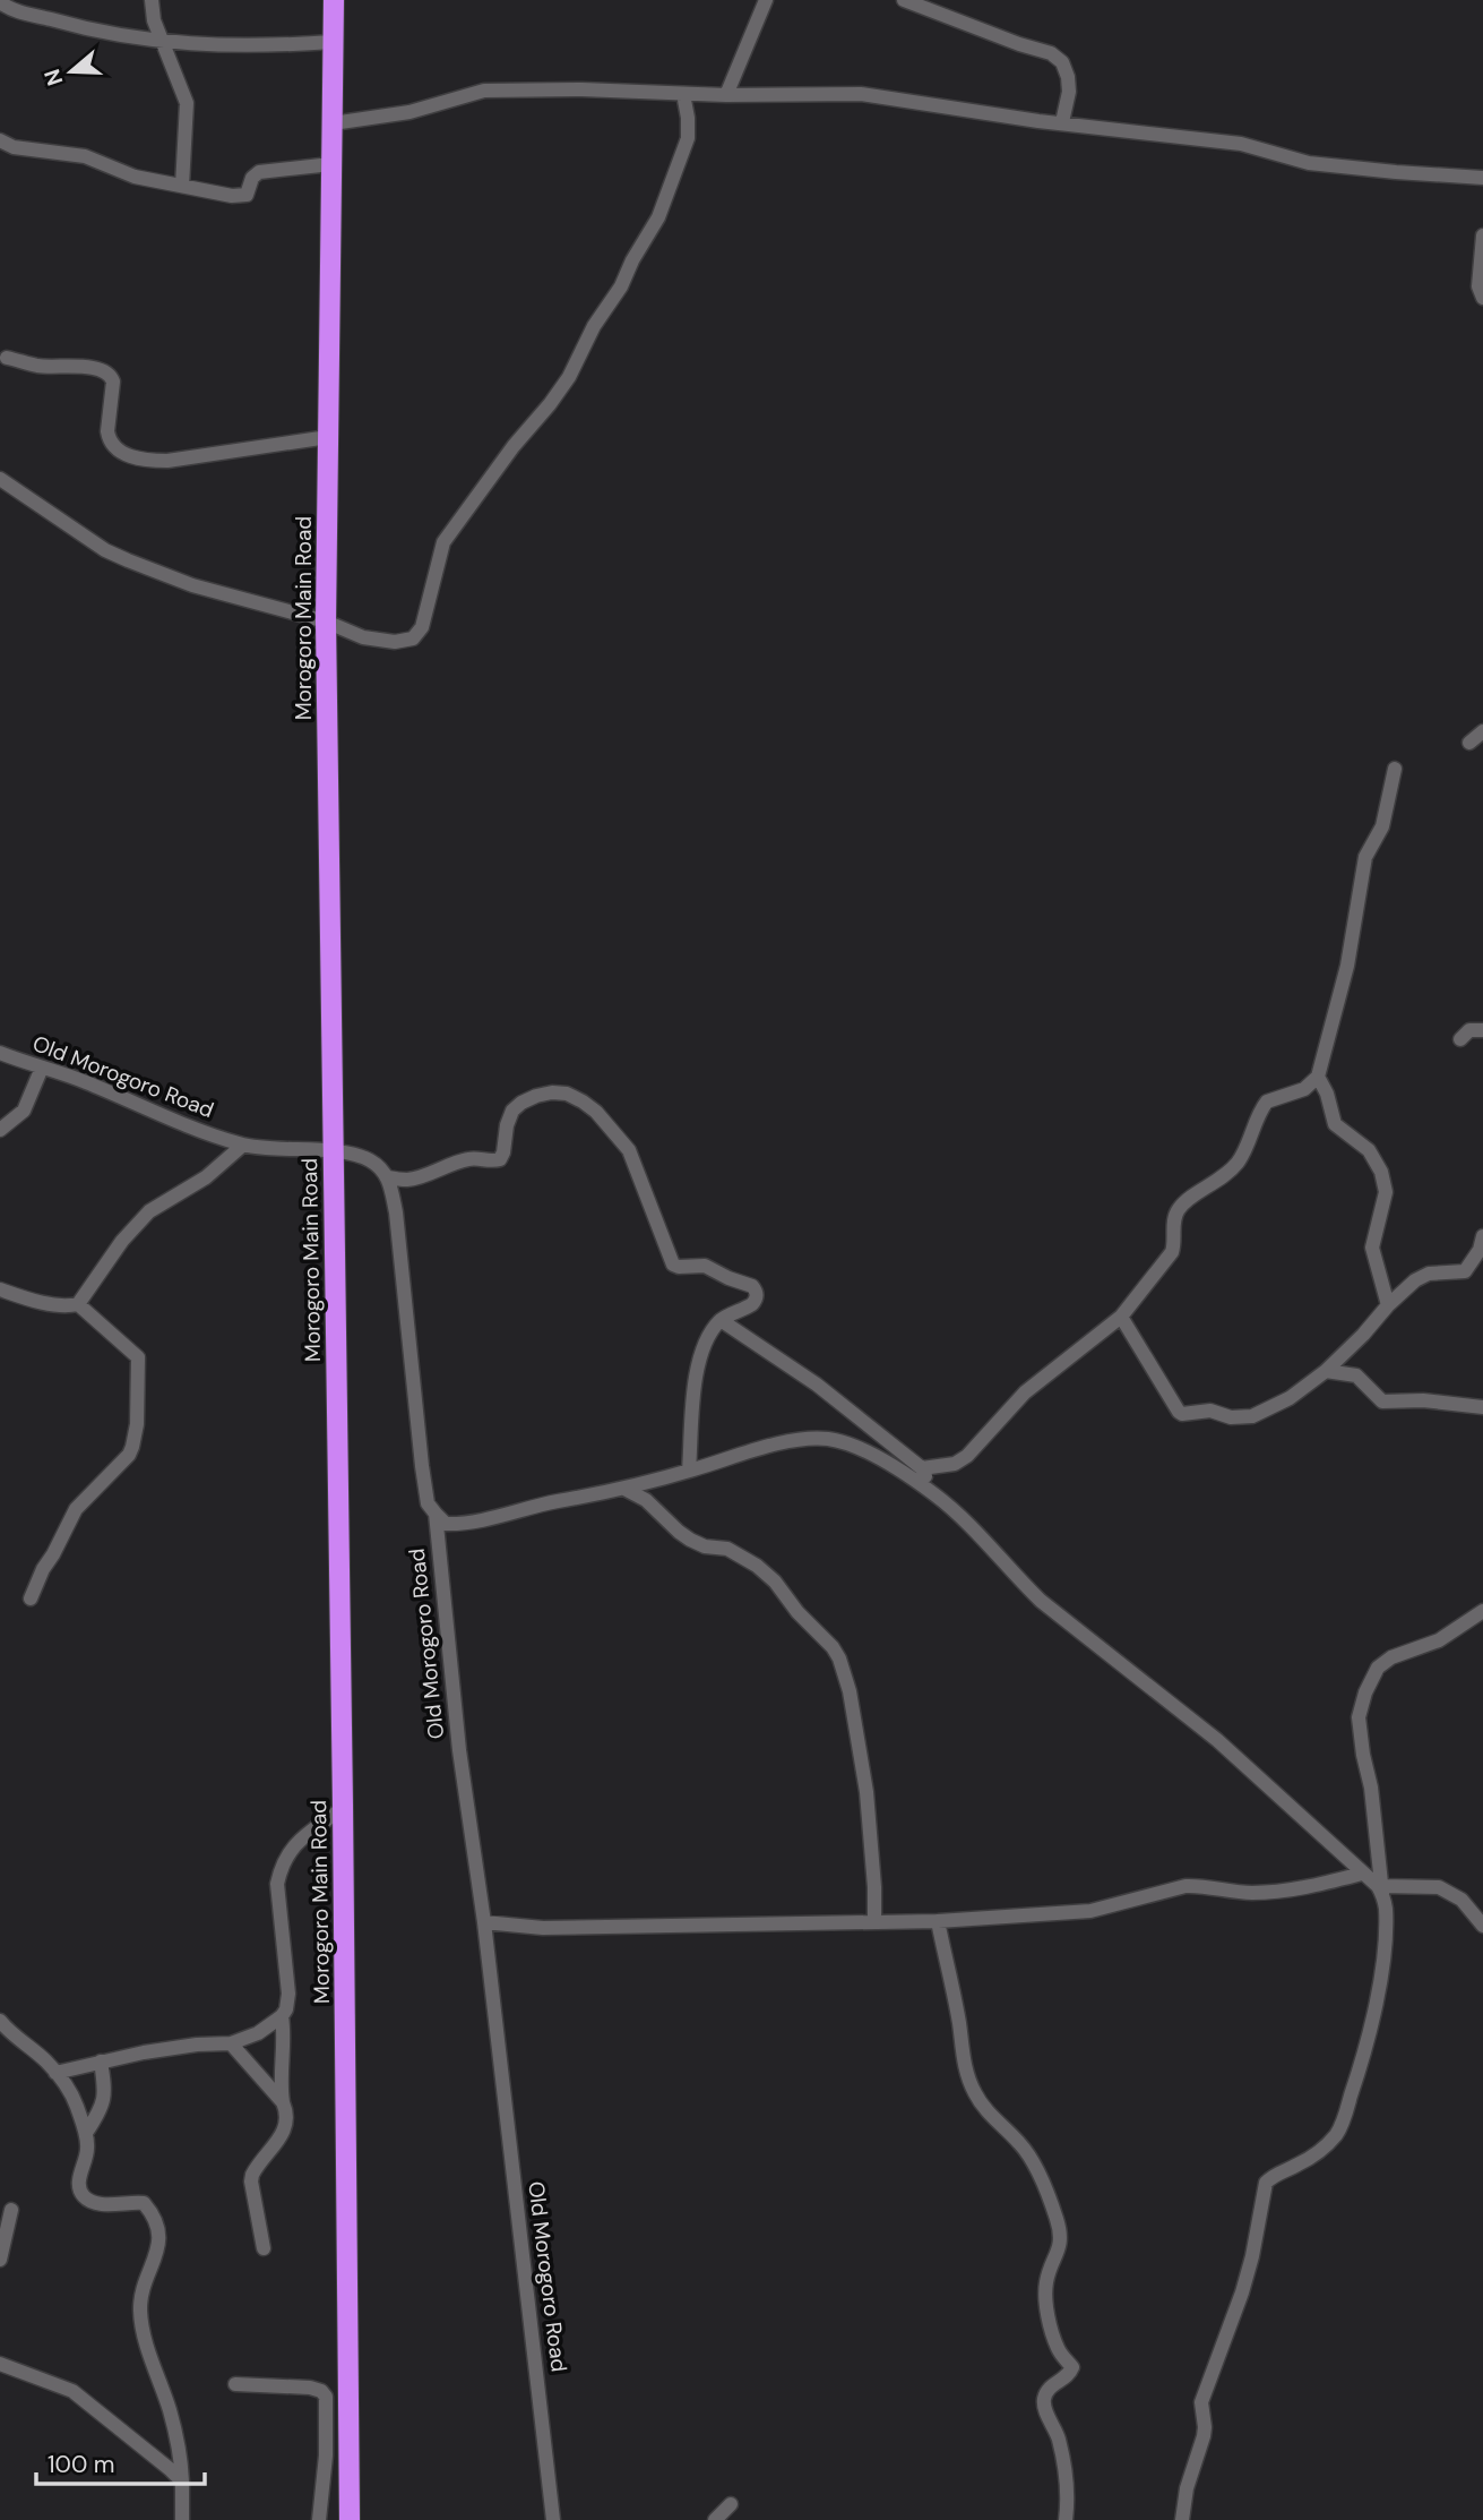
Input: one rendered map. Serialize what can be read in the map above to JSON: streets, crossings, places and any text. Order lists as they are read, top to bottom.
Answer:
{
  "streets": {
    "highway": ["Morogoro Main Road"],
    "street": ["Old Morogoro Road"]
  },
  "crossings": [
    ["Morogoro Main Road", "Old Morogoro Road"]
  ],
  "scale_bar": "100 m",
  "north": "left"
}
